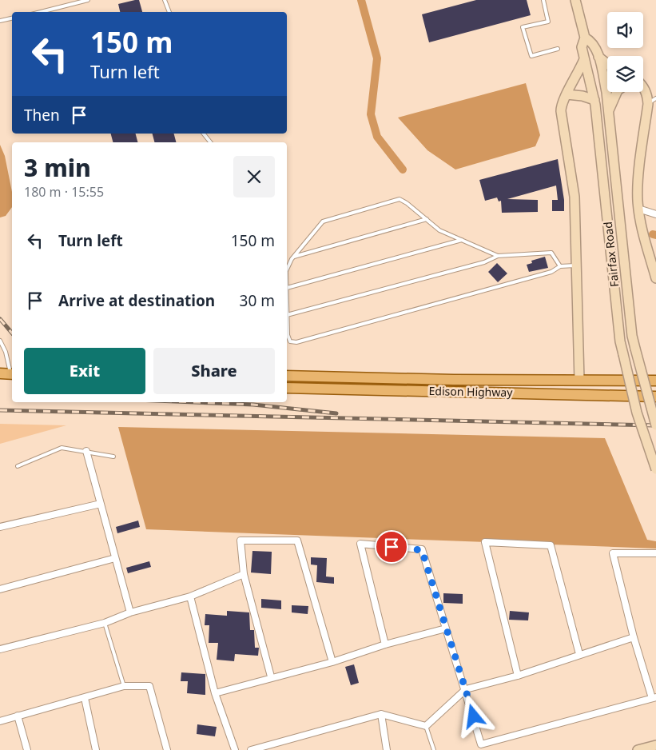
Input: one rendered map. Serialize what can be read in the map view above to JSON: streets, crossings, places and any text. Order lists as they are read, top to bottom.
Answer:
{
  "streets": {
    "main road": ["Fairfax Road", "Edison Highway"]
  },
  "page": {
    "turn": ["150 m", "Turn left"],
    "then": "Then",
    "heading": ["3 min", "180 m · 15:55"],
    "list": [
      {
        "name": "Turn left",
        "value": "150 m"
      },
      {
        "name": "Arrive at destination",
        "value": "30 m"
      }
    ],
    "buttons": ["Exit", "Share"]
  }
}
